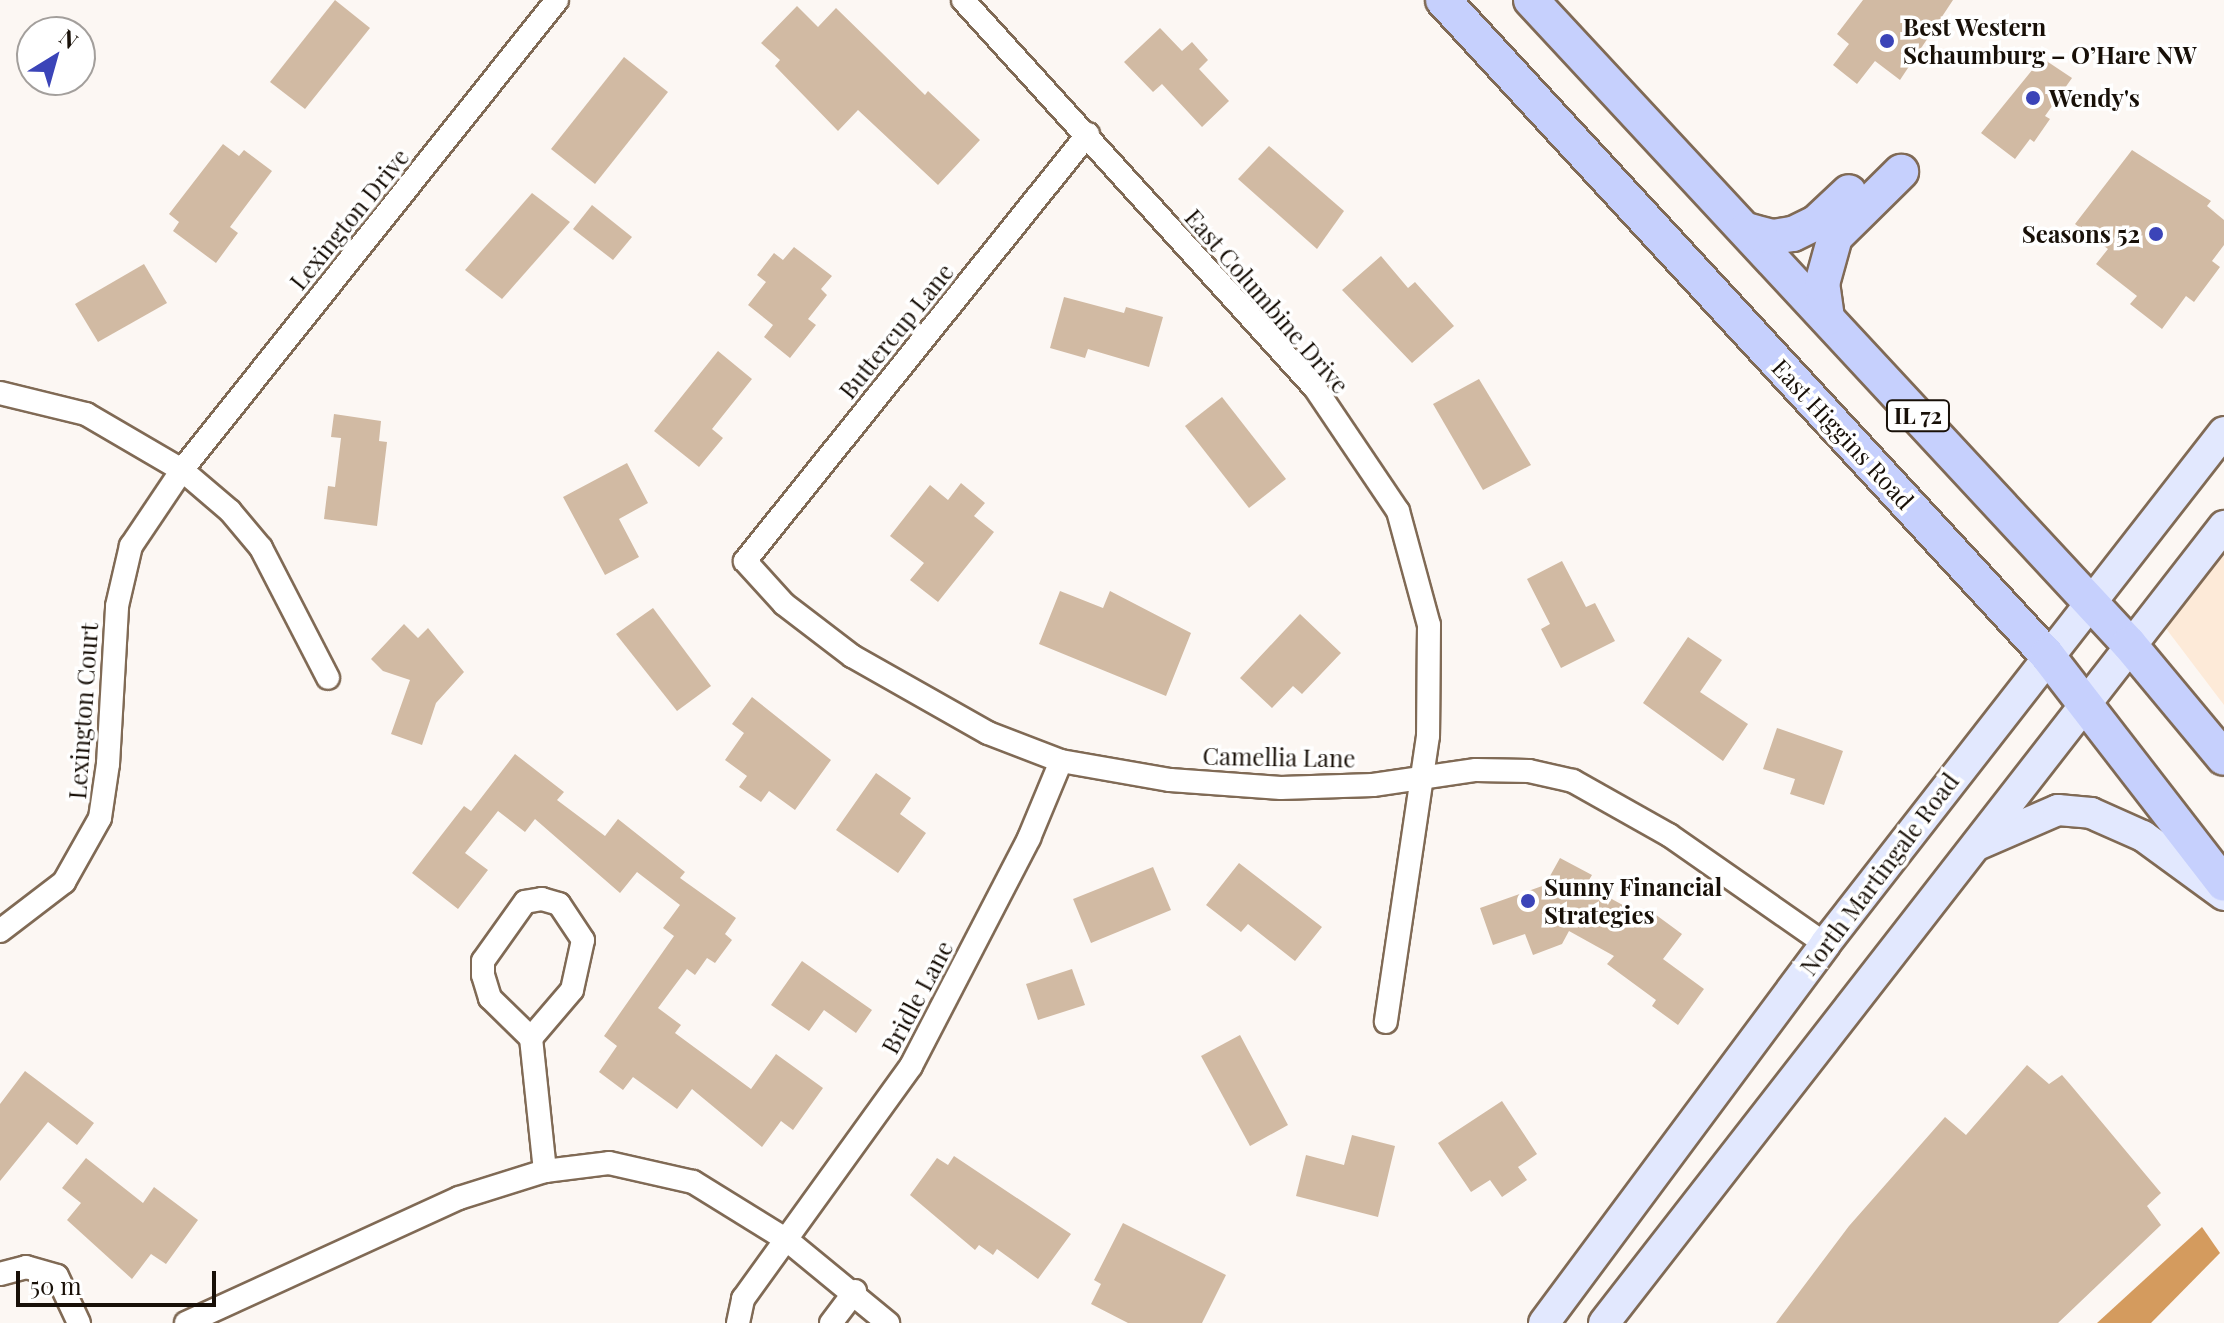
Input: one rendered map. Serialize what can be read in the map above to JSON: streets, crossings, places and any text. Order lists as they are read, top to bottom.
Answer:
{
  "streets": {
    "main road": ["IL 72", "East Higgins Road"],
    "street": [
      "Lexington Drive",
      "East Columbine Drive",
      "Buttercup Lane",
      "Lexington Court",
      "Camellia Lane",
      "North Martingale Road",
      "Bridle Lane"
    ]
  },
  "crossings": [
    ["Lexington Drive", "Lexington Court"],
    ["East Columbine Drive", "Buttercup Lane"],
    ["East Columbine Drive", "Camellia Lane"],
    ["Buttercup Lane", "Camellia Lane"],
    ["IL 72", "North Martingale Road"],
    ["East Higgins Road", "North Martingale Road"],
    ["Camellia Lane", "North Martingale Road"],
    ["Camellia Lane", "Bridle Lane"]
  ],
  "places": [
    "Best Western Schaumburg – O’Hare NW",
    "Wendy's",
    "Seasons 52",
    "Sunny Financial Strategies"
  ],
  "scale_bar": "50 m",
  "north": "top right"
}
